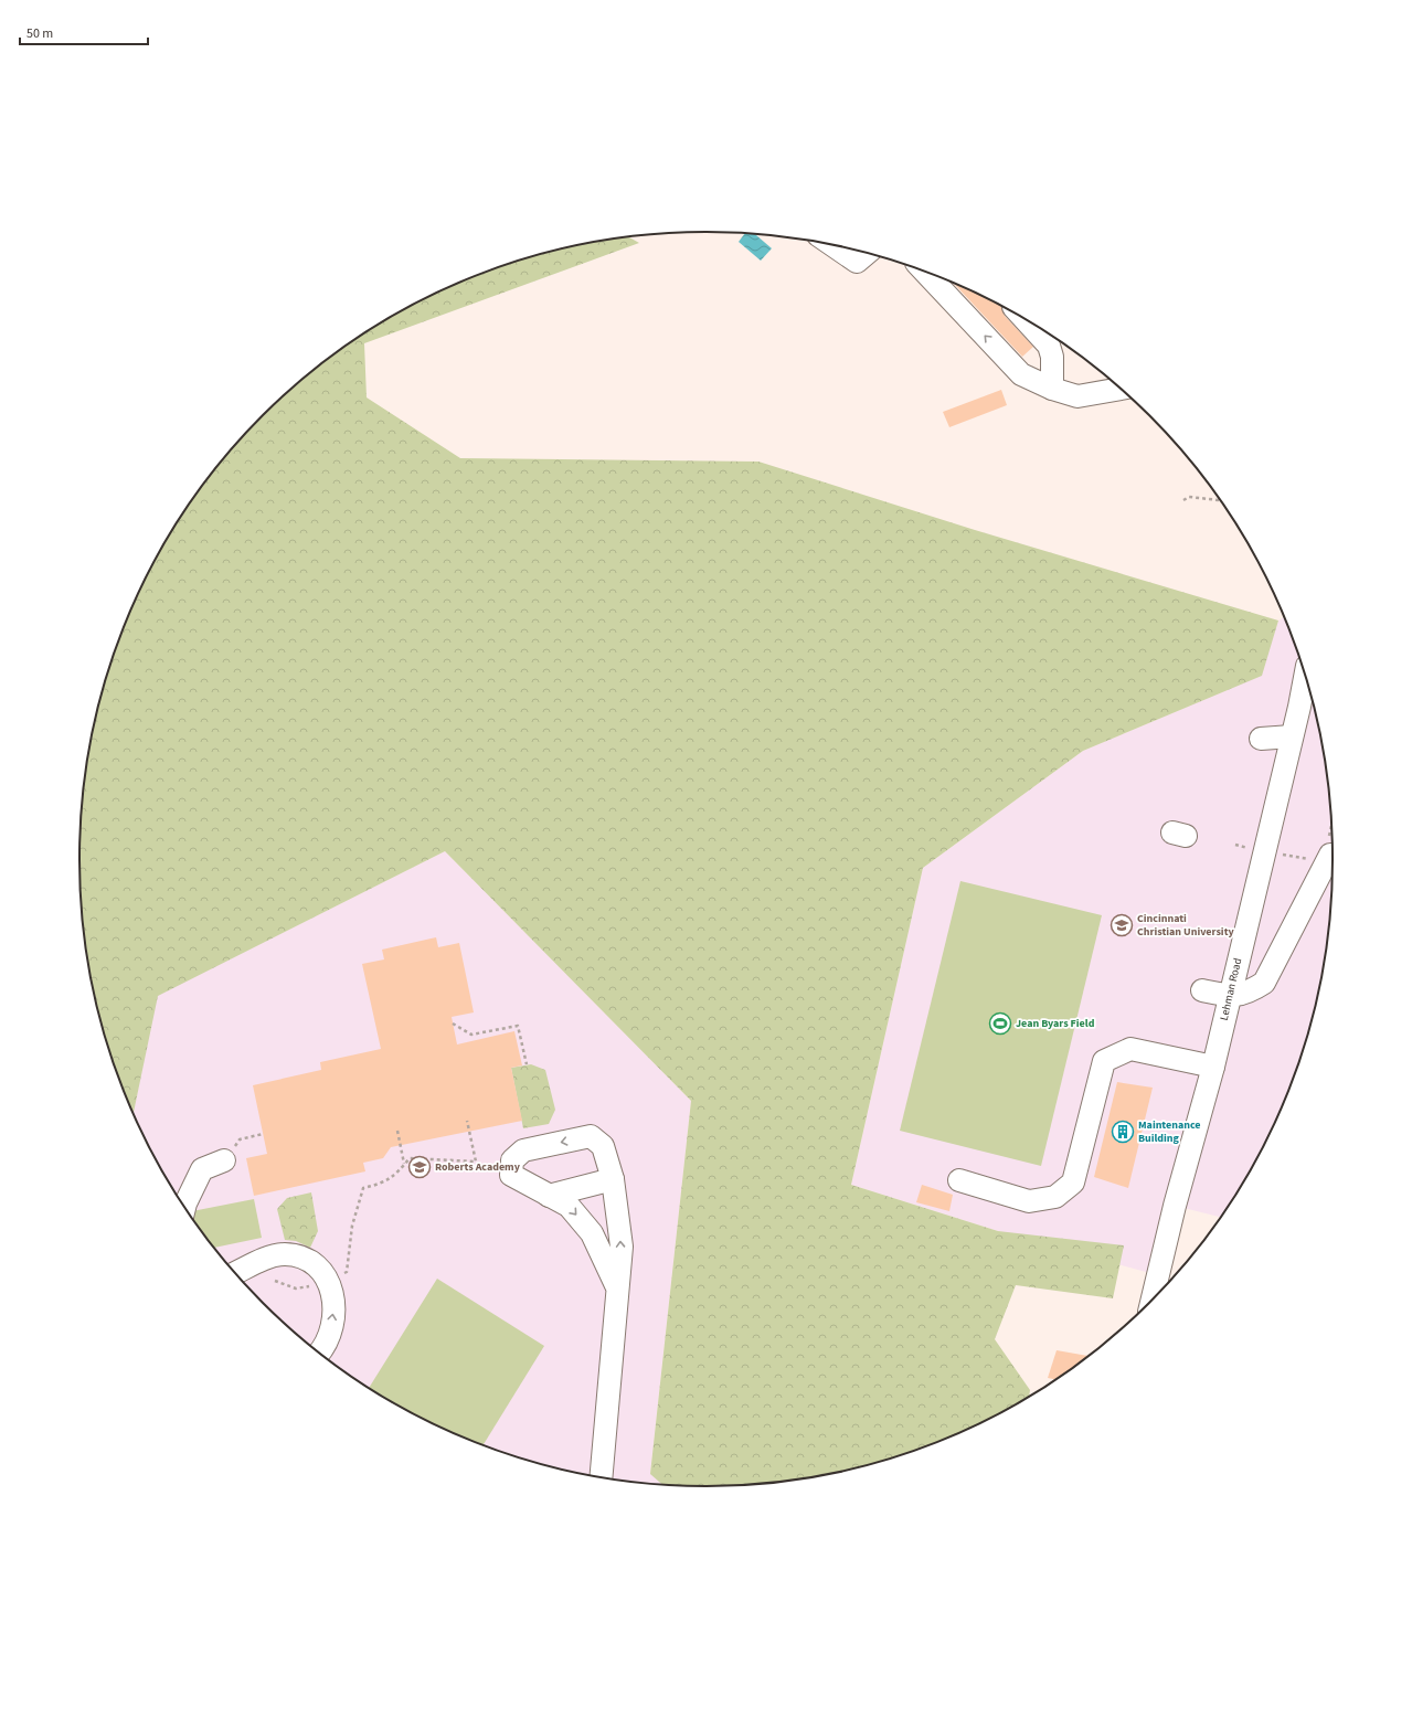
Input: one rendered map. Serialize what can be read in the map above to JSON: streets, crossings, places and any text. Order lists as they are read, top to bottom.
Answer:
{
  "streets": {
    "street": ["Lehman Road"]
  },
  "places": {
    "school or university": ["Cincinnati Christian University", "Roberts Academy"],
    "sports": ["Jean Byars Field"],
    "building": ["Maintenance Building"]
  },
  "scale_bar": "50 m"
}
